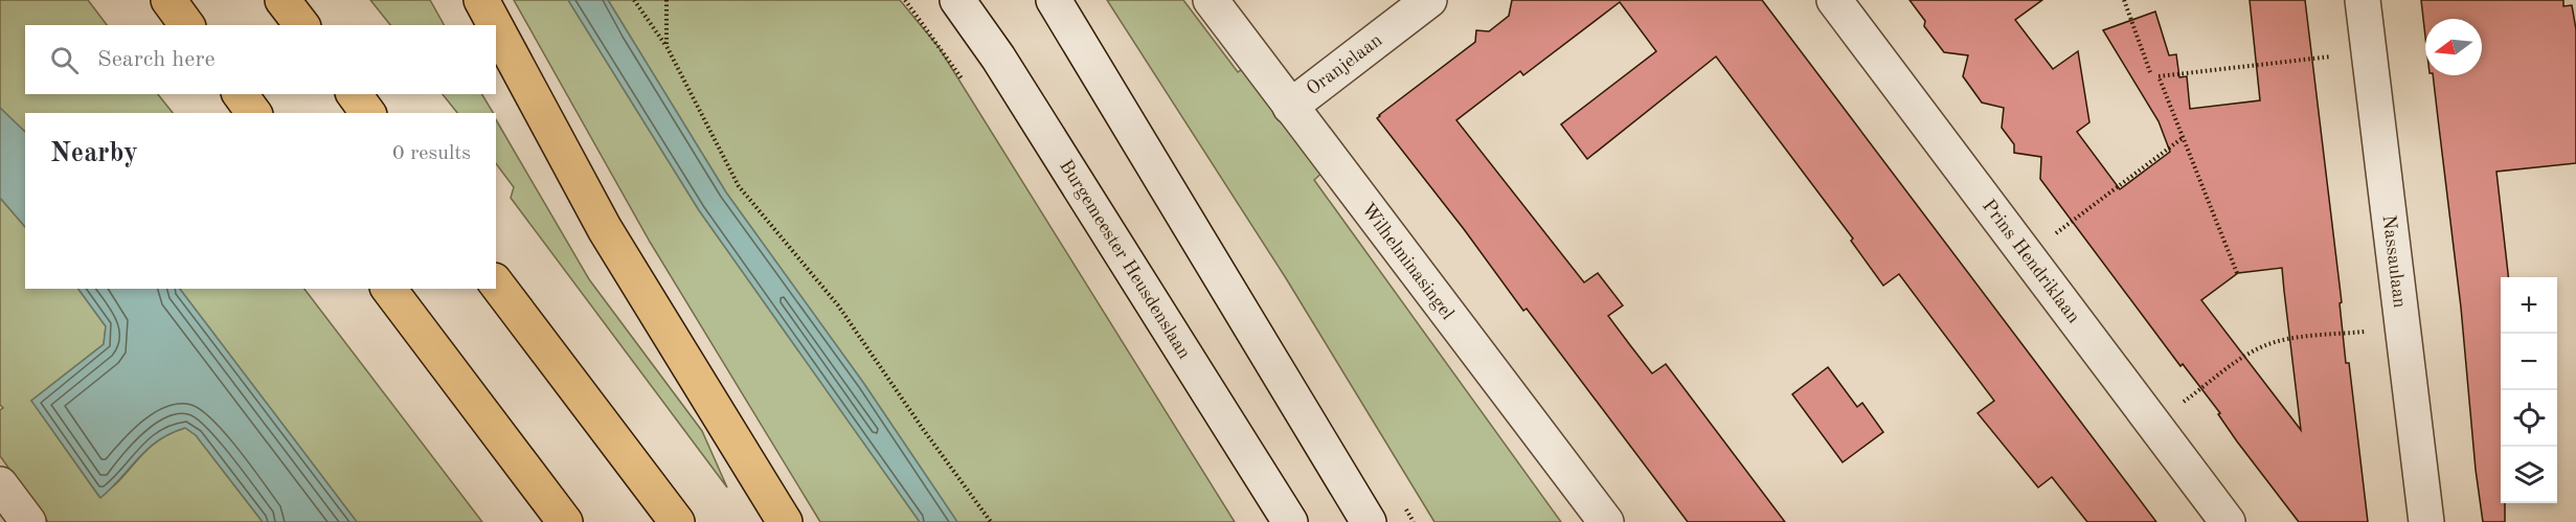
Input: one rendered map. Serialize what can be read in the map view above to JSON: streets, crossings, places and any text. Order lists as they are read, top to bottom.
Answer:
{
  "streets": {
    "street": [
      "Oranjelaan",
      "Burgemeester Heusdenslaan",
      "Wilhelminasingel",
      "Prins Hendriklaan",
      "Nassaulaan"
    ]
  },
  "crossings": [
    ["Oranjelaan", "Wilhelminasingel"]
  ],
  "north": "left",
  "page": {
    "search": "Search here",
    "heading": ["Nearby", "0 results"],
    "map_buttons": ["+", "−"]
  }
}
